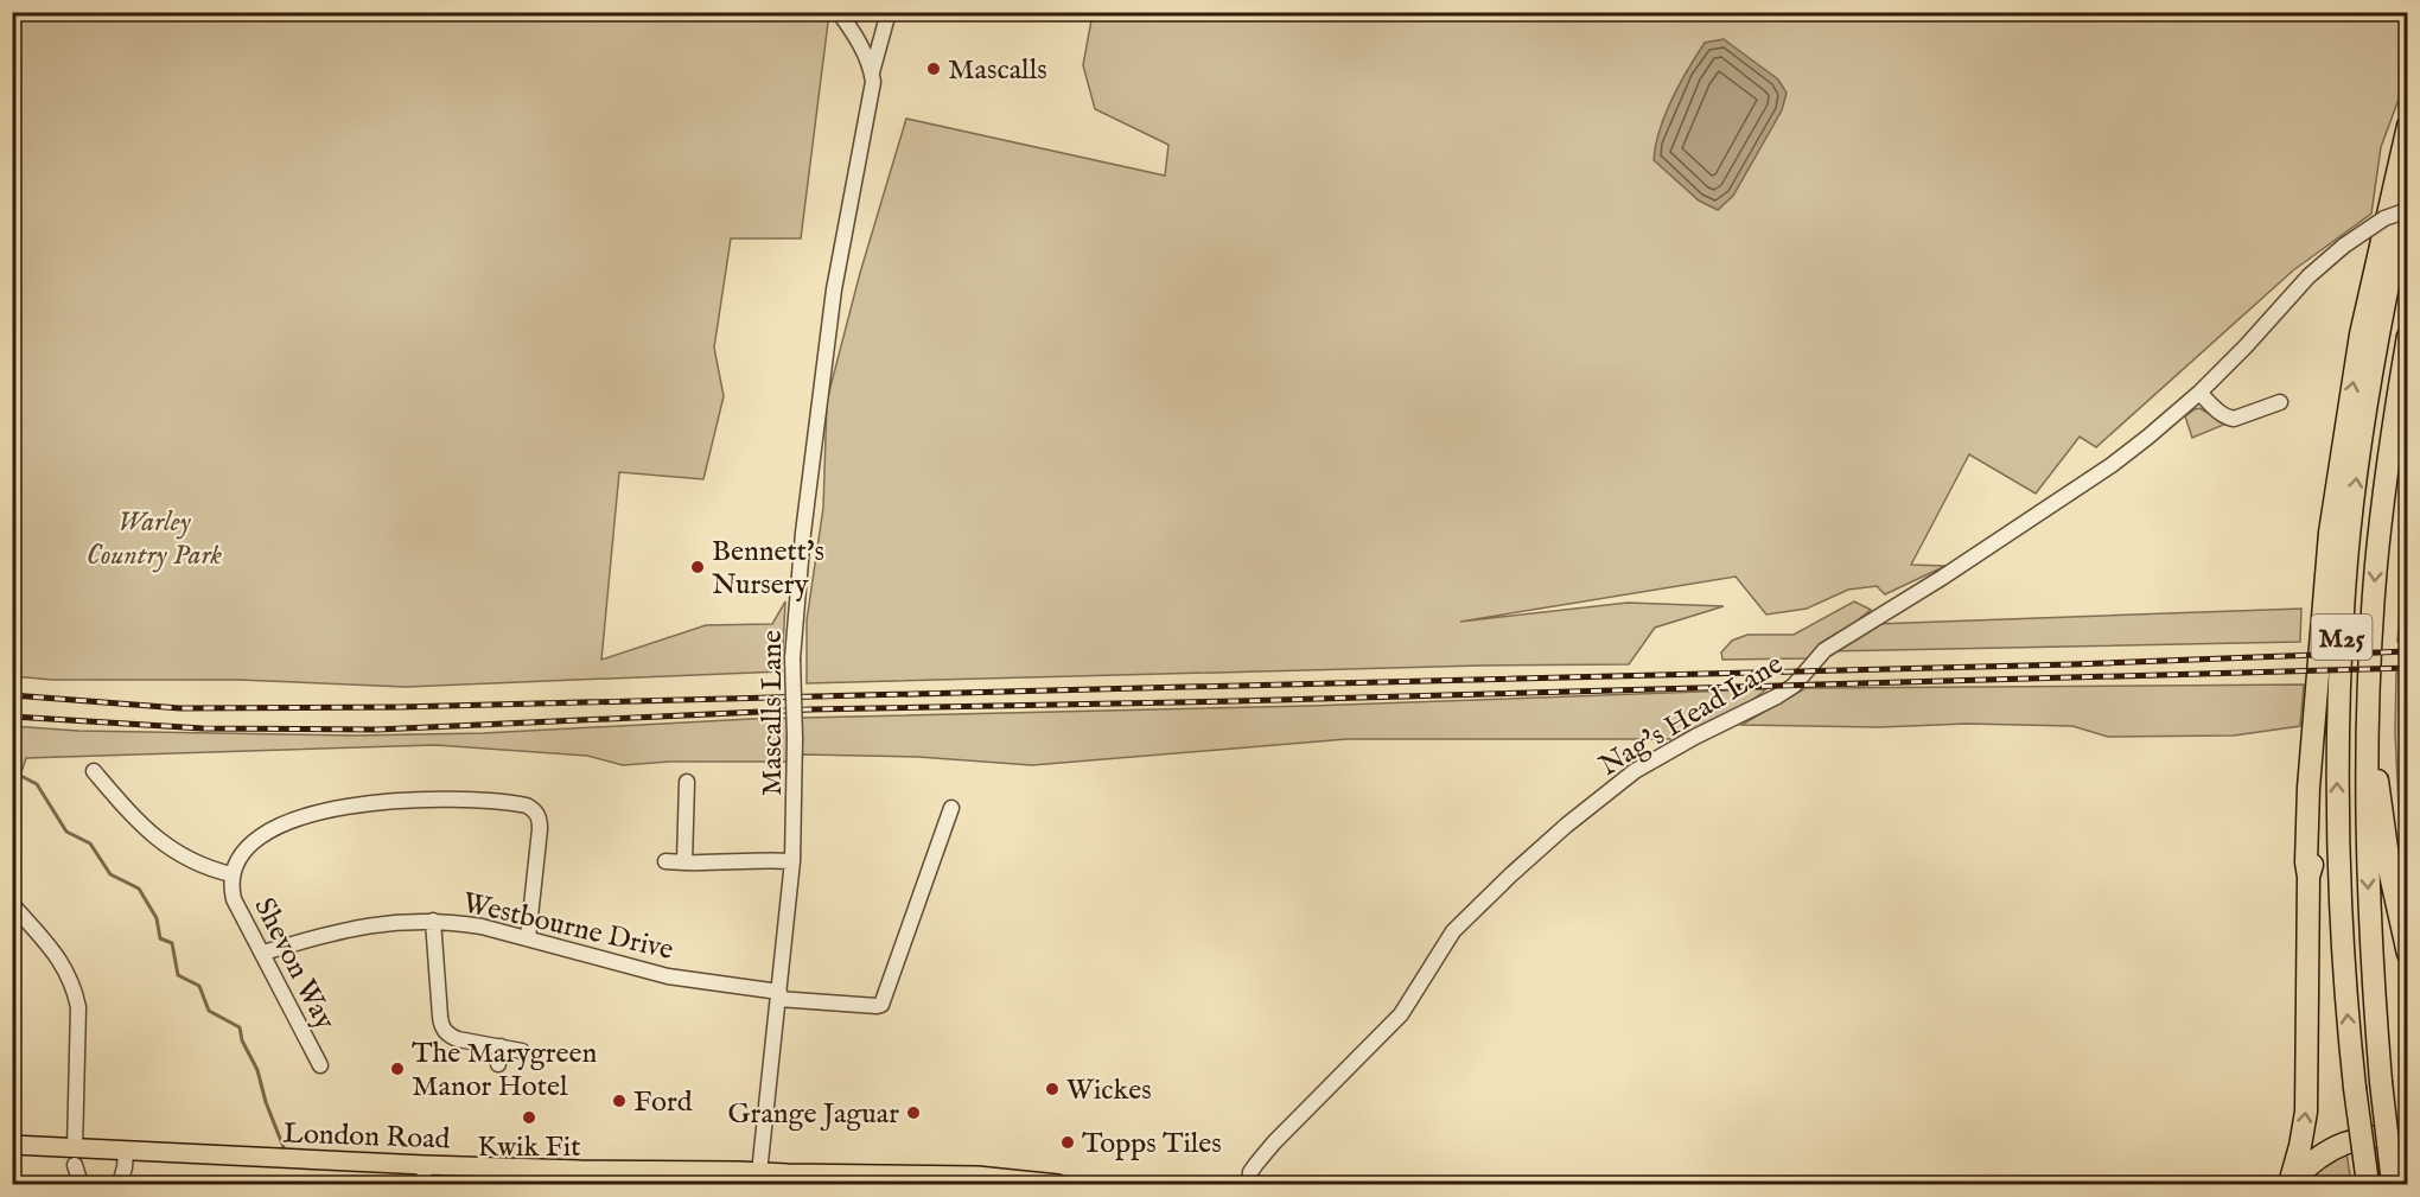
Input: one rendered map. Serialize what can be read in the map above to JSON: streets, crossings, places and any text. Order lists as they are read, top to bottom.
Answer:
{
  "streets": {
    "highway": ["M25"],
    "main road": ["London Road"],
    "street": [
      "Mascalls Lane",
      "Nag's Head Lane",
      "Westbourne Drive",
      "Shevon Way"
    ]
  },
  "crossings": [
    ["Mascalls Lane", "Westbourne Drive"],
    ["Mascalls Lane", "London Road"],
    ["Westbourne Drive", "Shevon Way"]
  ],
  "parks": ["Warley Country Park"],
  "places": [
    "Mascalls",
    "Bennett's Nursery",
    "The Marygreen Manor Hotel",
    "Wickes",
    "Ford",
    "Grange Jaguar",
    "Kwik Fit",
    "Topps Tiles"
  ]
}
